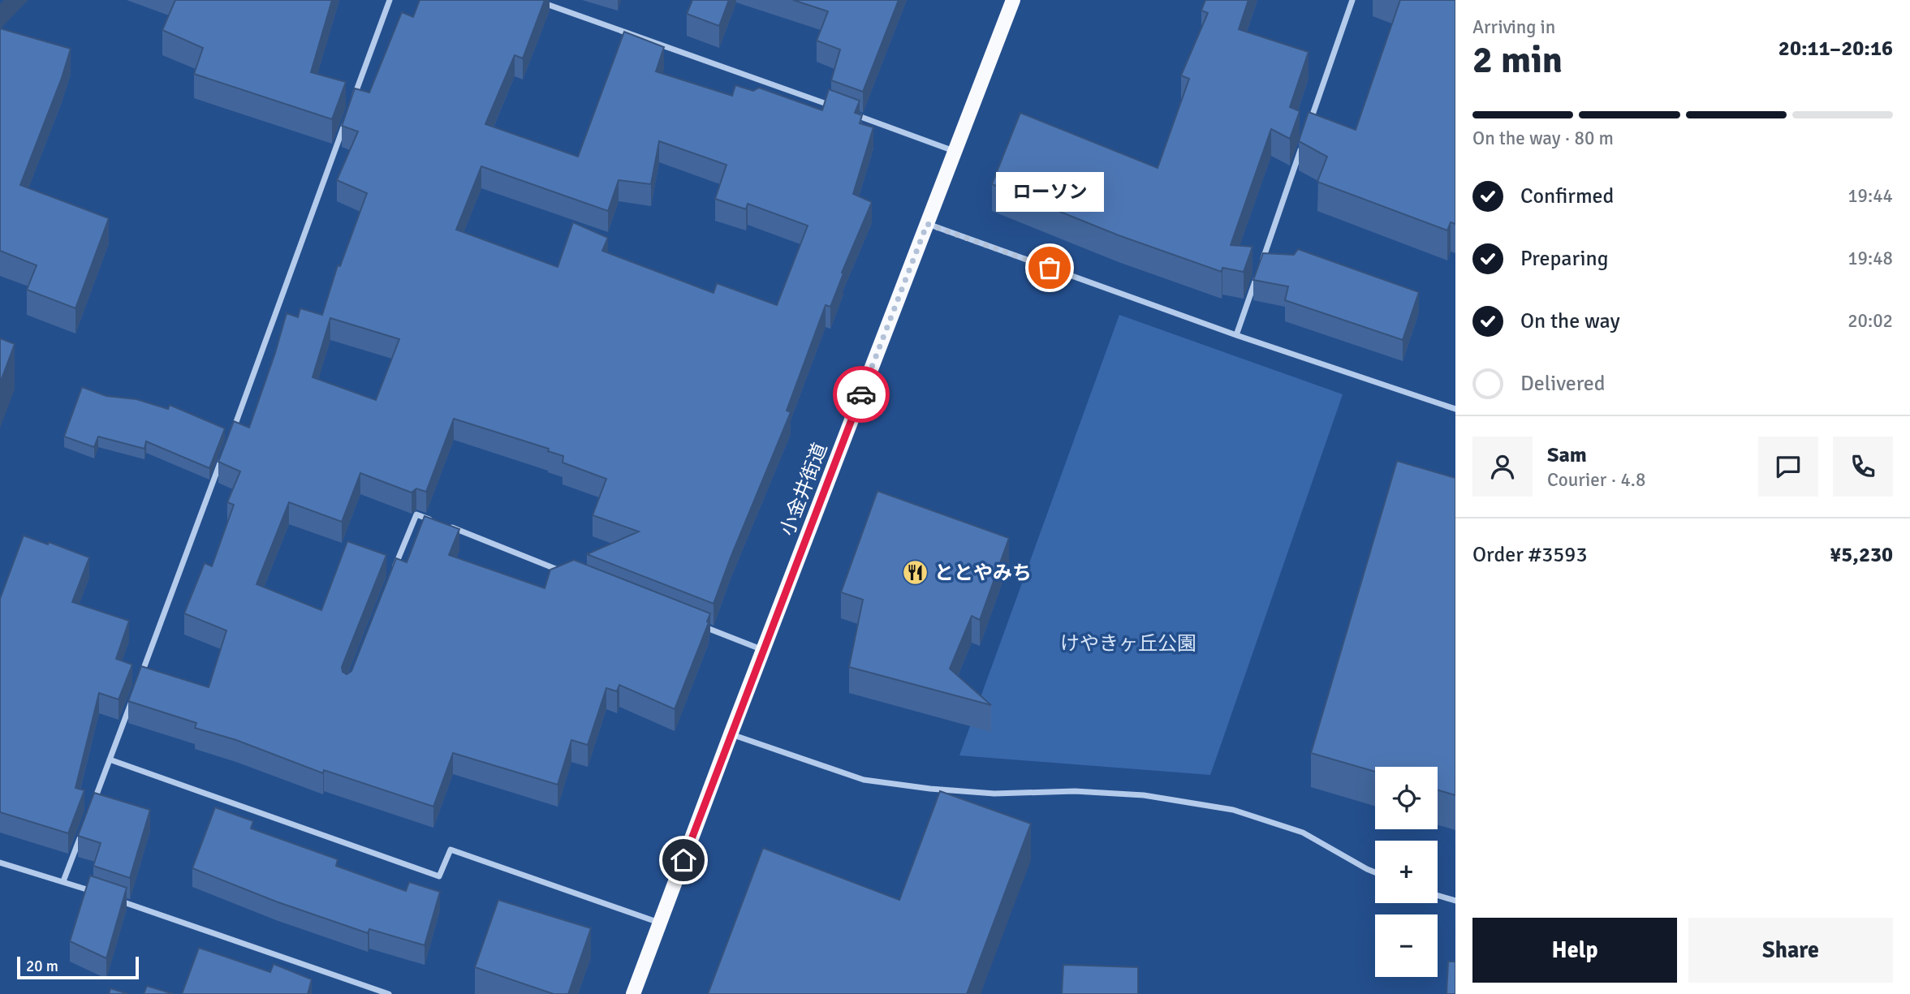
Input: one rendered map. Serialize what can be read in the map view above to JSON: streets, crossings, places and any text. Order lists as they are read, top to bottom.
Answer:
{
  "streets": {
    "main road": ["小金井街道"]
  },
  "parks": ["けやきヶ丘公園"],
  "places": {
    "other": ["ローソン"],
    "restaurant": ["ととやみち"]
  },
  "scale_bar": "20 m",
  "page": {
    "heading": ["2 min", "Arriving in", "20:11–20:16"],
    "panel": [
      "Sam",
      "Courier · 4.8",
      "Order #3593",
      "¥5,230"
    ],
    "bar": "On the way · 80 m",
    "list": [
      ["Confirmed", "19:44"],
      ["Preparing", "19:48"],
      ["On the way", "20:02"],
      "Delivered"
    ],
    "bubble": "ローソン",
    "map_buttons": ["+", "−"],
    "buttons": ["Help", "Share"],
    "scale": "20 m"
  }
}
